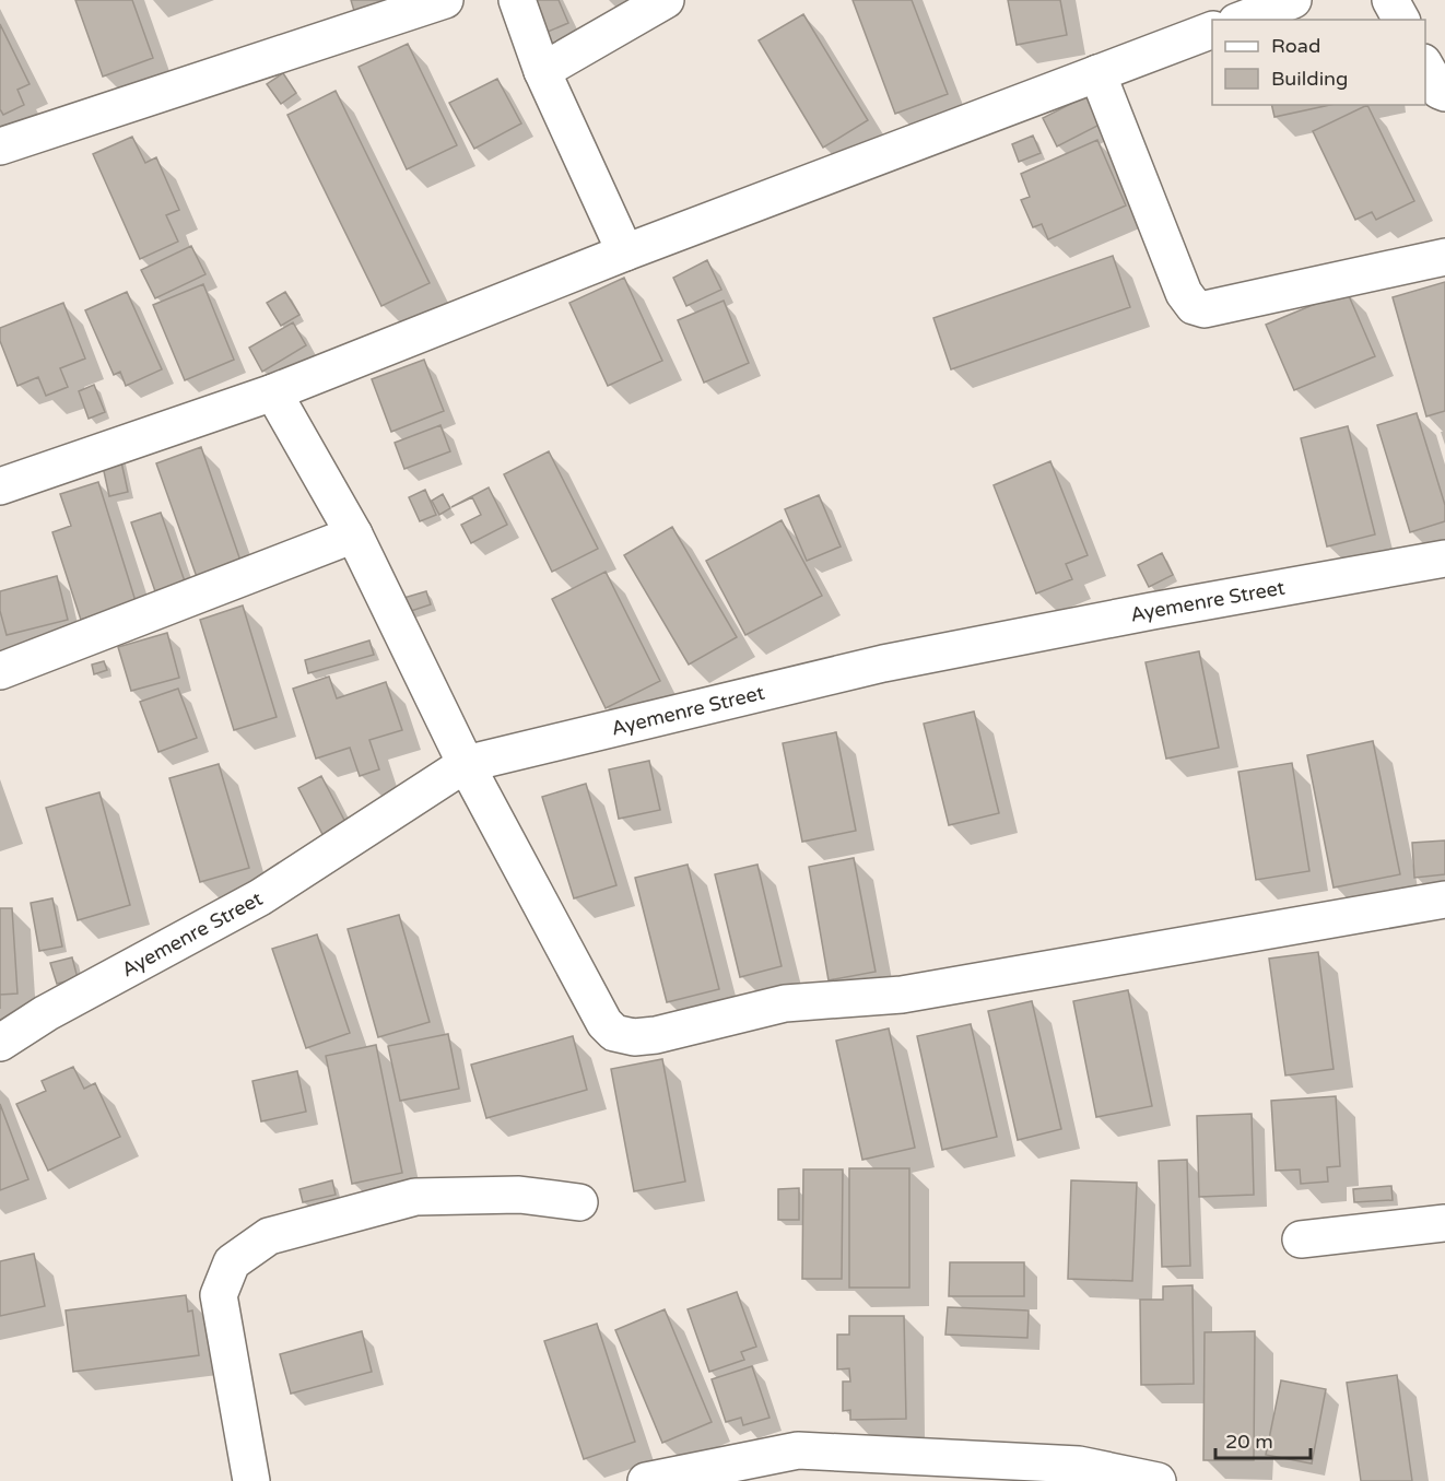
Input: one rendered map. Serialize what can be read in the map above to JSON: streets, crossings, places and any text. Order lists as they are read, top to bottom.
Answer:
{
  "streets": {
    "street": ["Ayemenre Street"]
  },
  "legend": ["Road", "Building"],
  "scale_bar": "20 m"
}
